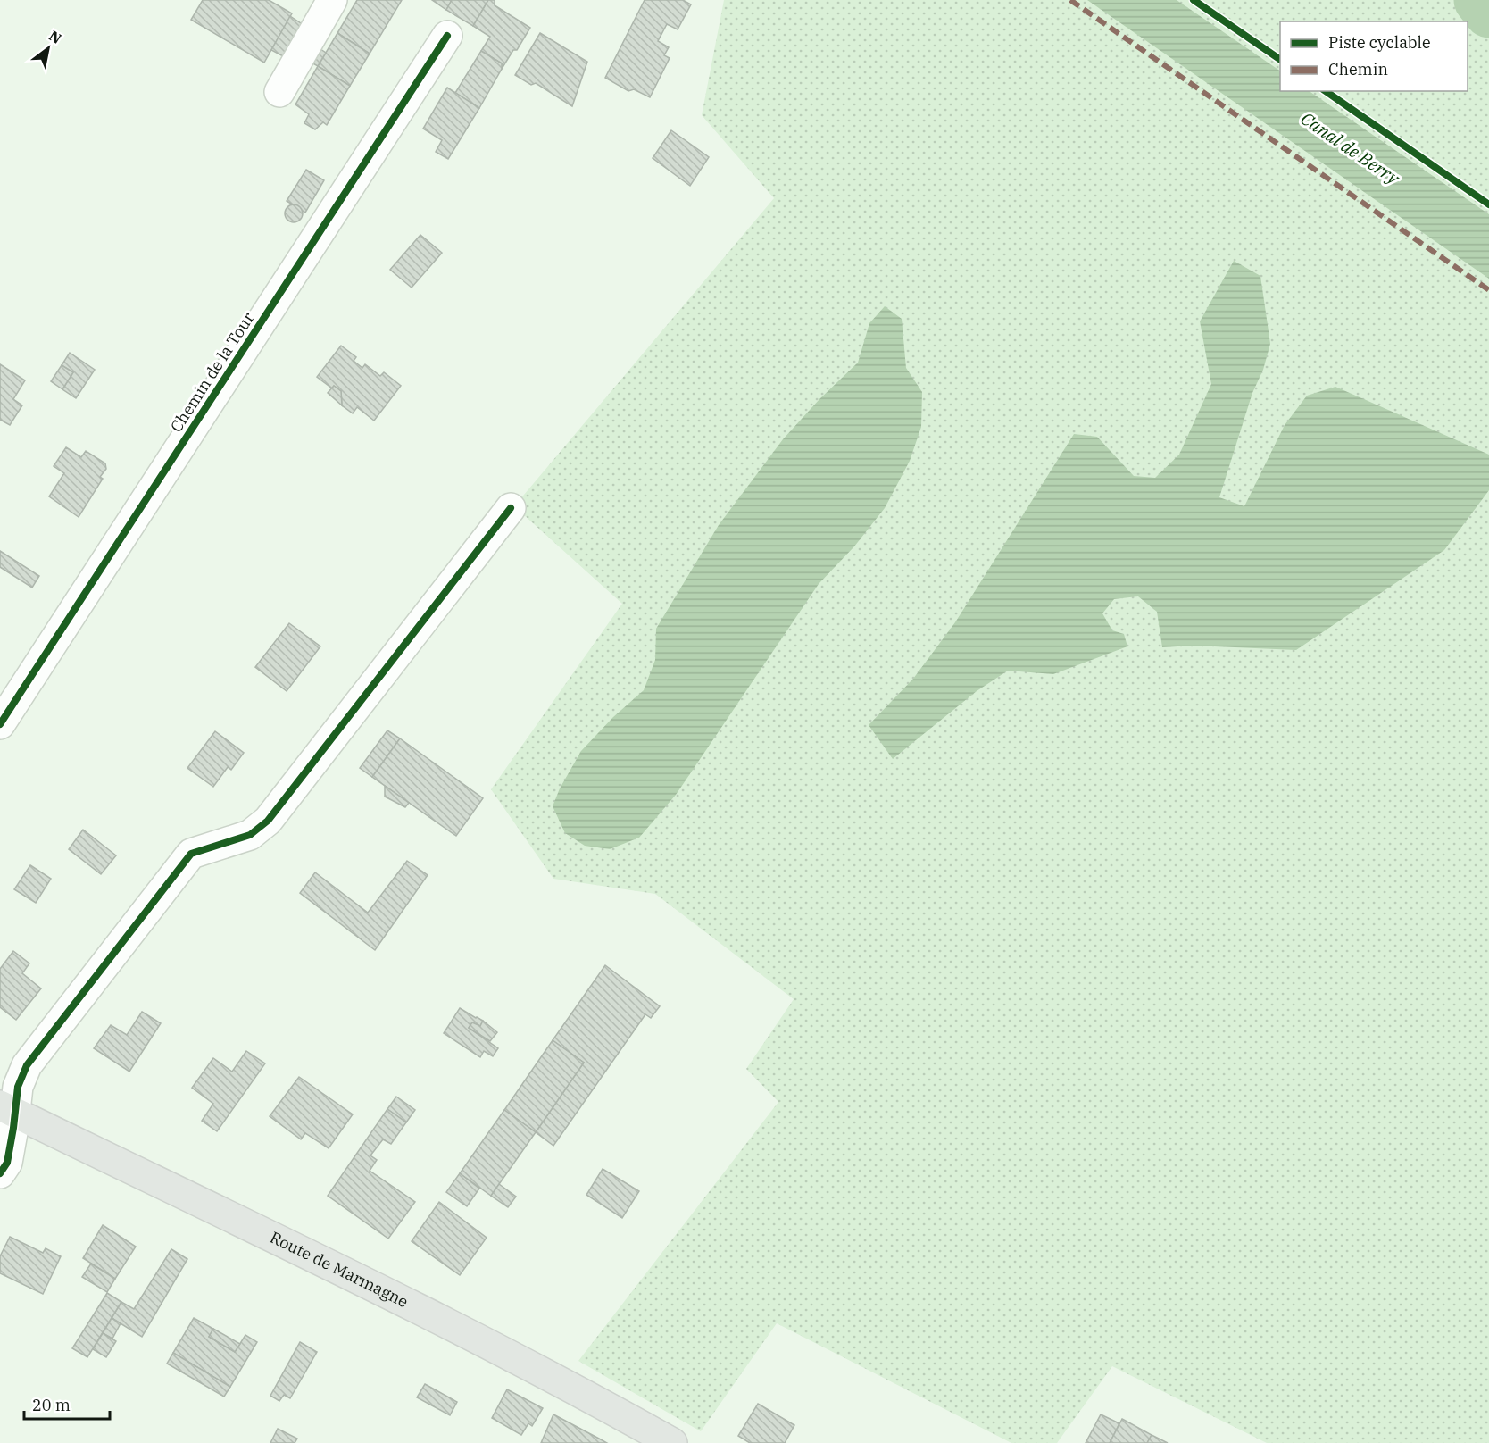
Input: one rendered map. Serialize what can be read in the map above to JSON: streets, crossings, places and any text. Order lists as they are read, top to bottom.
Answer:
{
  "streets": {
    "main road": ["Route de Marmagne"],
    "street": ["Chemin de la Tour"]
  },
  "water": ["Canal de Berry"],
  "legend": ["Piste cyclable", "Chemin"],
  "scale_bar": "20 m",
  "north": "top right"
}
